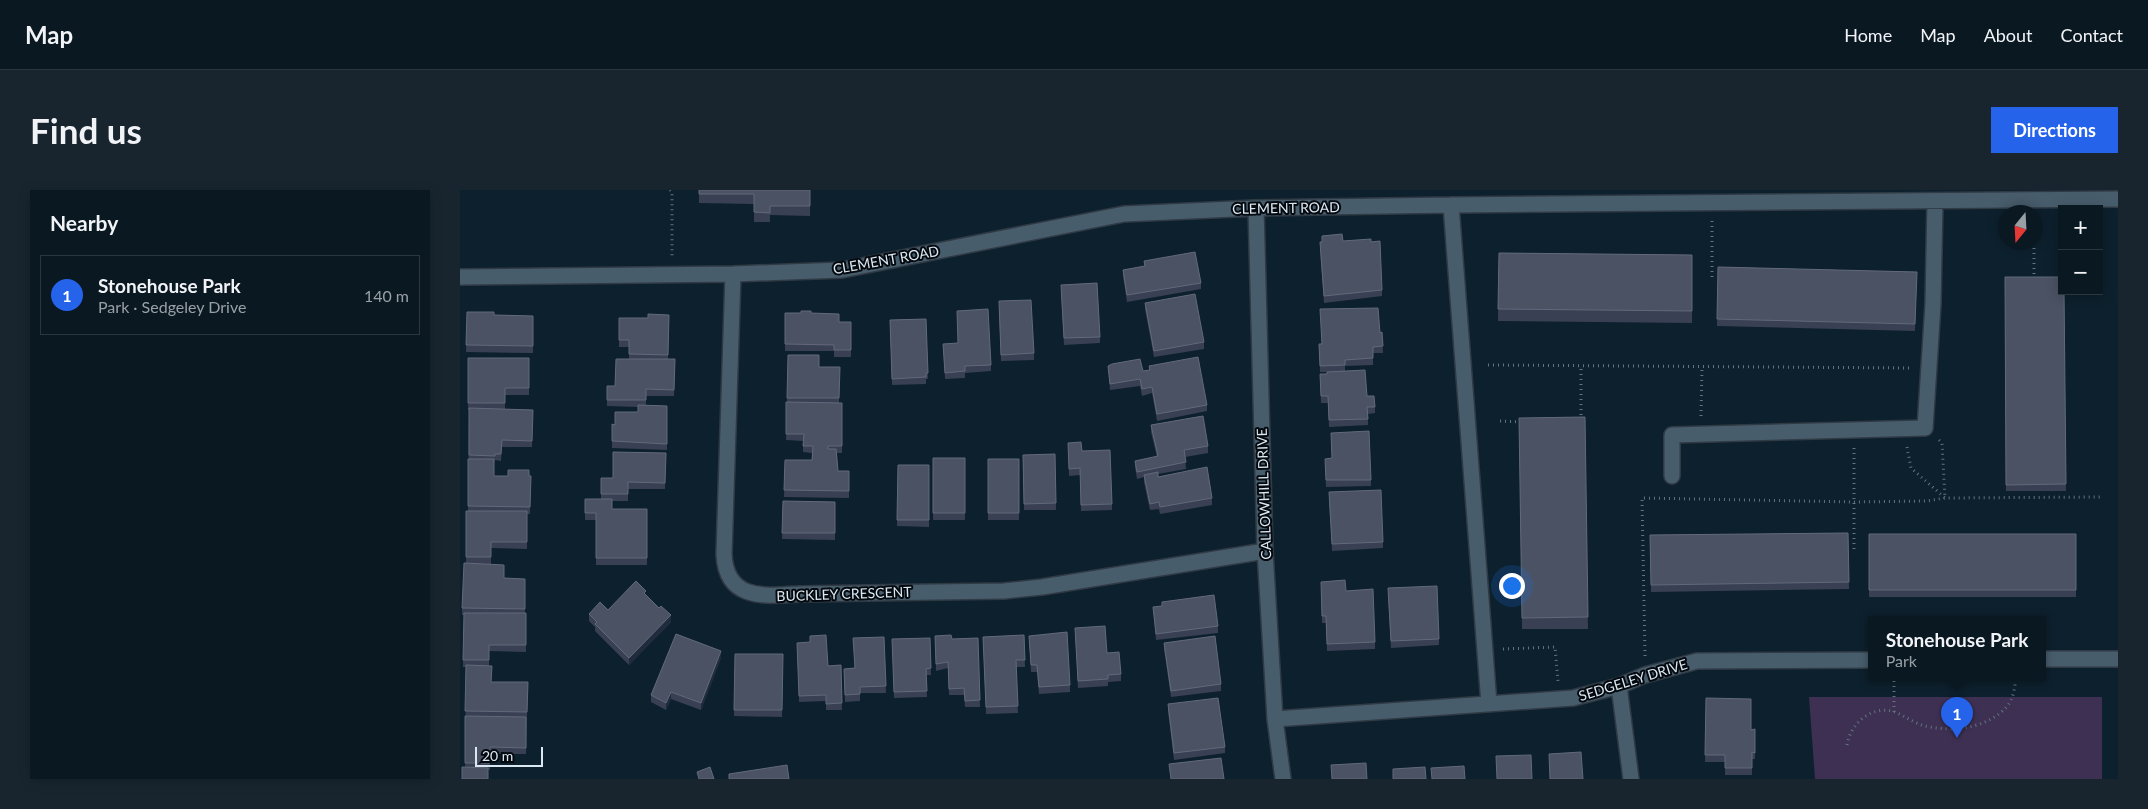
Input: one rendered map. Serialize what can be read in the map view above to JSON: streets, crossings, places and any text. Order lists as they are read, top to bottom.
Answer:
{
  "streets": {
    "street": [
      "CLEMENT ROAD",
      "CALLOWHILL DRIVE",
      "BUCKLEY CRESCENT",
      "SEDGELEY DRIVE"
    ]
  },
  "crossings": [
    ["CLEMENT ROAD", "CALLOWHILL DRIVE"],
    ["CLEMENT ROAD", "BUCKLEY CRESCENT"],
    ["CALLOWHILL DRIVE", "BUCKLEY CRESCENT"],
    ["CALLOWHILL DRIVE", "SEDGELEY DRIVE"]
  ],
  "scale_bar": "20 m",
  "north": "bottom",
  "page": {
    "header": "Map",
    "nav": [
      "Home",
      "Map",
      "About",
      "Contact"
    ],
    "buttons": "Directions",
    "title": "Find us",
    "heading": "Nearby",
    "map_buttons": ["+", "−"],
    "list": [
      {
        "mark": "1",
        "name": "Stonehouse Park",
        "note": "Park · Sedgeley Drive",
        "value": "140 m"
      }
    ],
    "popup": ["Stonehouse Park", "Park"],
    "pins": "1",
    "scale": "20 m"
  }
}
